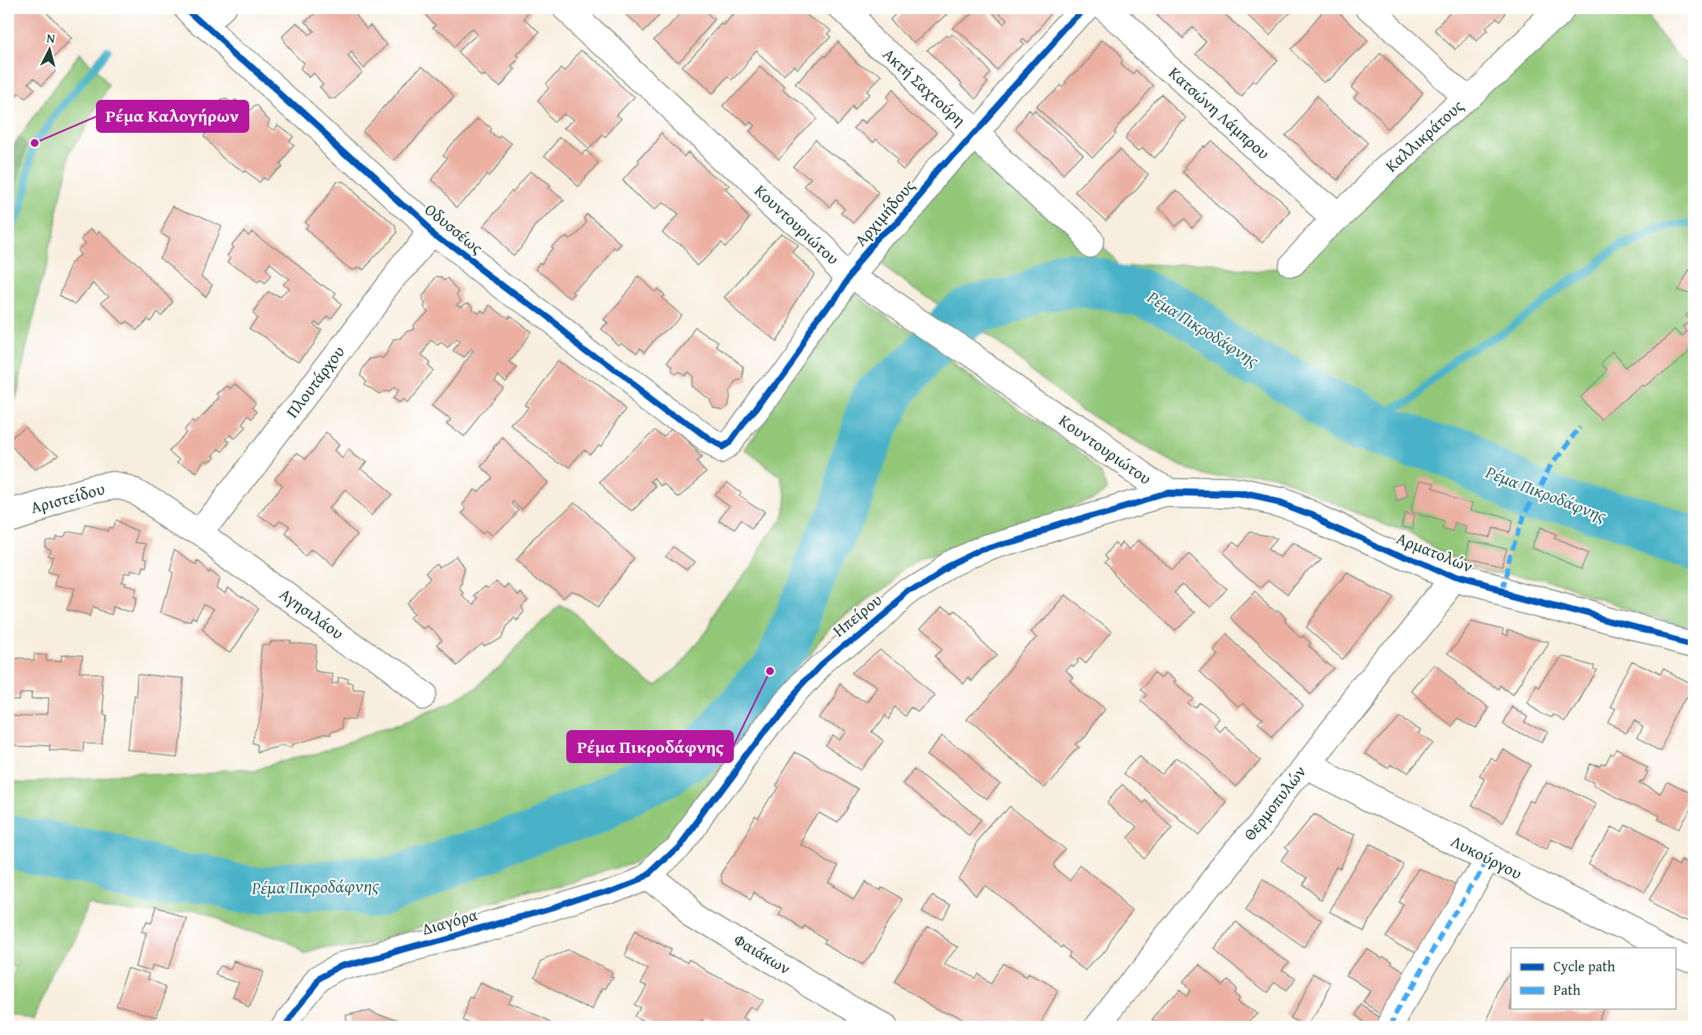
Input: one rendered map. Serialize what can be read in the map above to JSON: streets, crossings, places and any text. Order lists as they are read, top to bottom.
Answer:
{
  "streets": {
    "street": [
      "Ακτή Σαχτούρη",
      "Κατσώνη Λάμπρου",
      "Καλλικράτους",
      "Αρχιμήδους",
      "Κουντουριώτου",
      "Οδυσσέως",
      "Πλουτάρχου",
      "Αριστείδου",
      "Αρματολών",
      "Αγησιλάου",
      "Ηπείρου",
      "Θερμοπυλών",
      "Λυκούργου",
      "Διαγόρα",
      "Φαιάκων"
    ]
  },
  "crossings": [
    ["Ακτή Σαχτούρη", "Αρχιμήδους"],
    ["Κατσώνη Λάμπρου", "Καλλικράτους"],
    ["Αρχιμήδους", "Κουντουριώτου"],
    ["Αρχιμήδους", "Οδυσσέως"],
    ["Κουντουριώτου", "Αρματολών"],
    ["Κουντουριώτου", "Ηπείρου"],
    ["Οδυσσέως", "Πλουτάρχου"],
    ["Πλουτάρχου", "Αριστείδου"],
    ["Πλουτάρχου", "Αγησιλάου"],
    ["Αριστείδου", "Αγησιλάου"],
    ["Αρματολών", "Ηπείρου"],
    ["Αρματολών", "Θερμοπυλών"],
    ["Ηπείρου", "Διαγόρα"],
    ["Ηπείρου", "Φαιάκων"],
    ["Θερμοπυλών", "Λυκούργου"],
    ["Διαγόρα", "Φαιάκων"]
  ],
  "water": ["Ρέμα Πικροδάφνης"],
  "places": ["Ρέμα Καλογήρων", "Ρέμα Πικροδάφνης"],
  "legend": ["Cycle path", "Path"],
  "north": "top"
}
